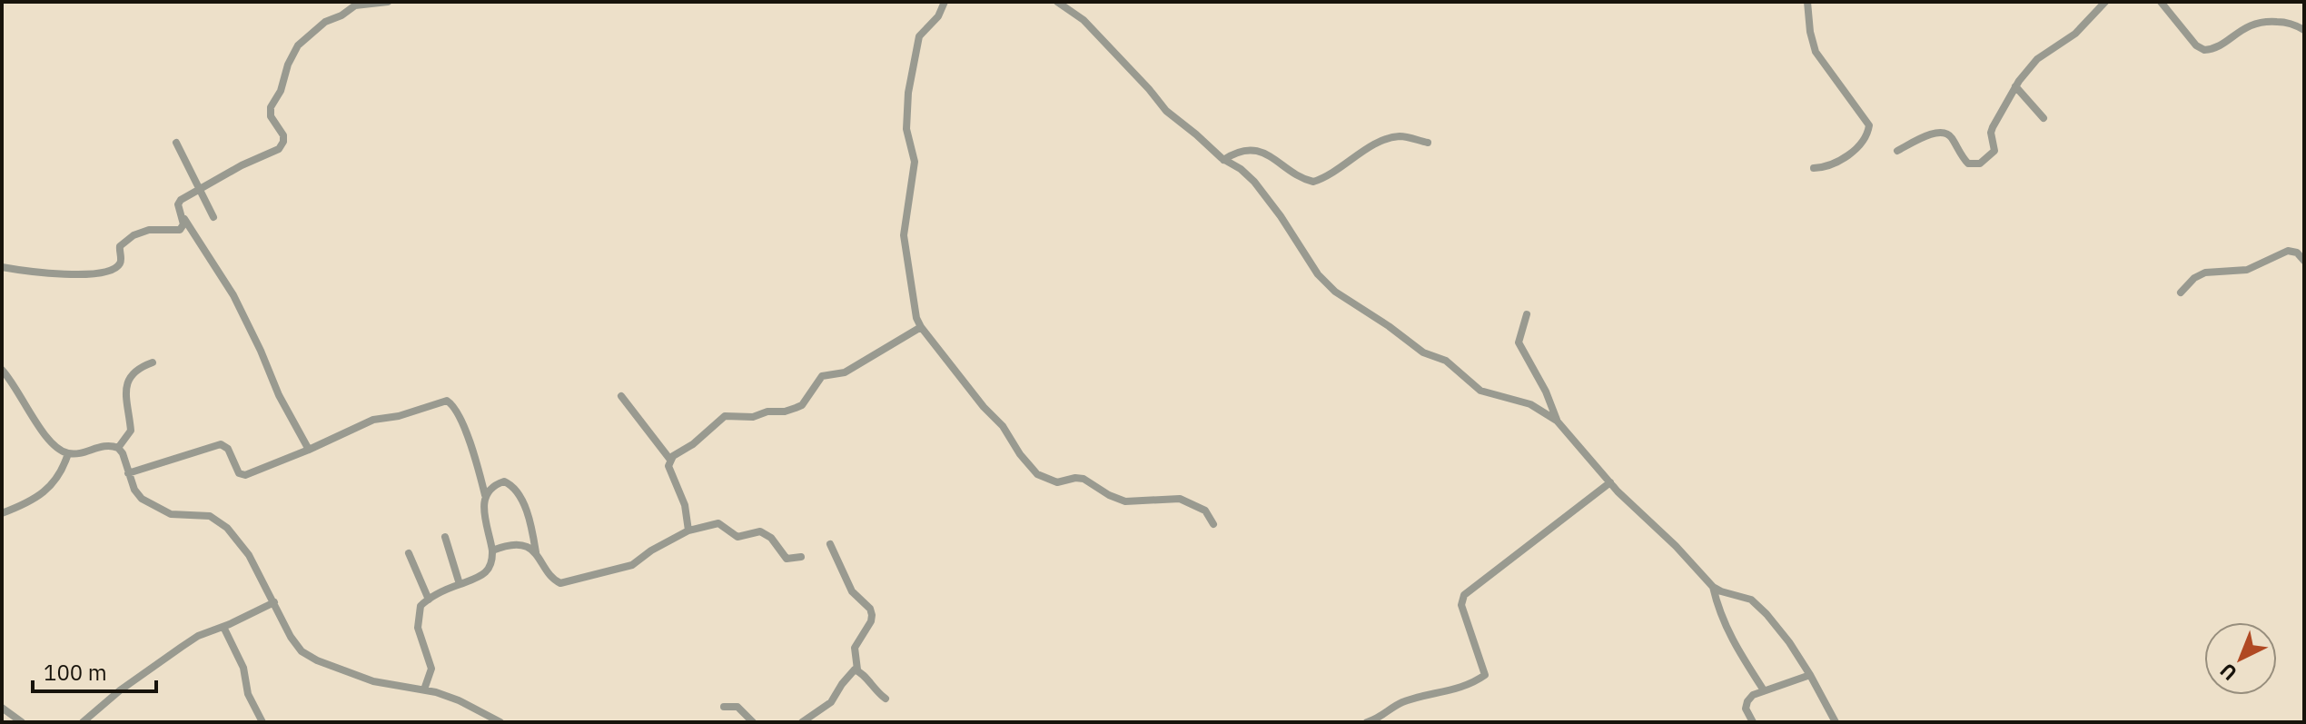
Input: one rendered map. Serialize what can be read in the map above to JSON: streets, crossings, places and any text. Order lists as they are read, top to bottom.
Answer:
{
  "scale_bar": "100 m",
  "north": "bottom left"
}
